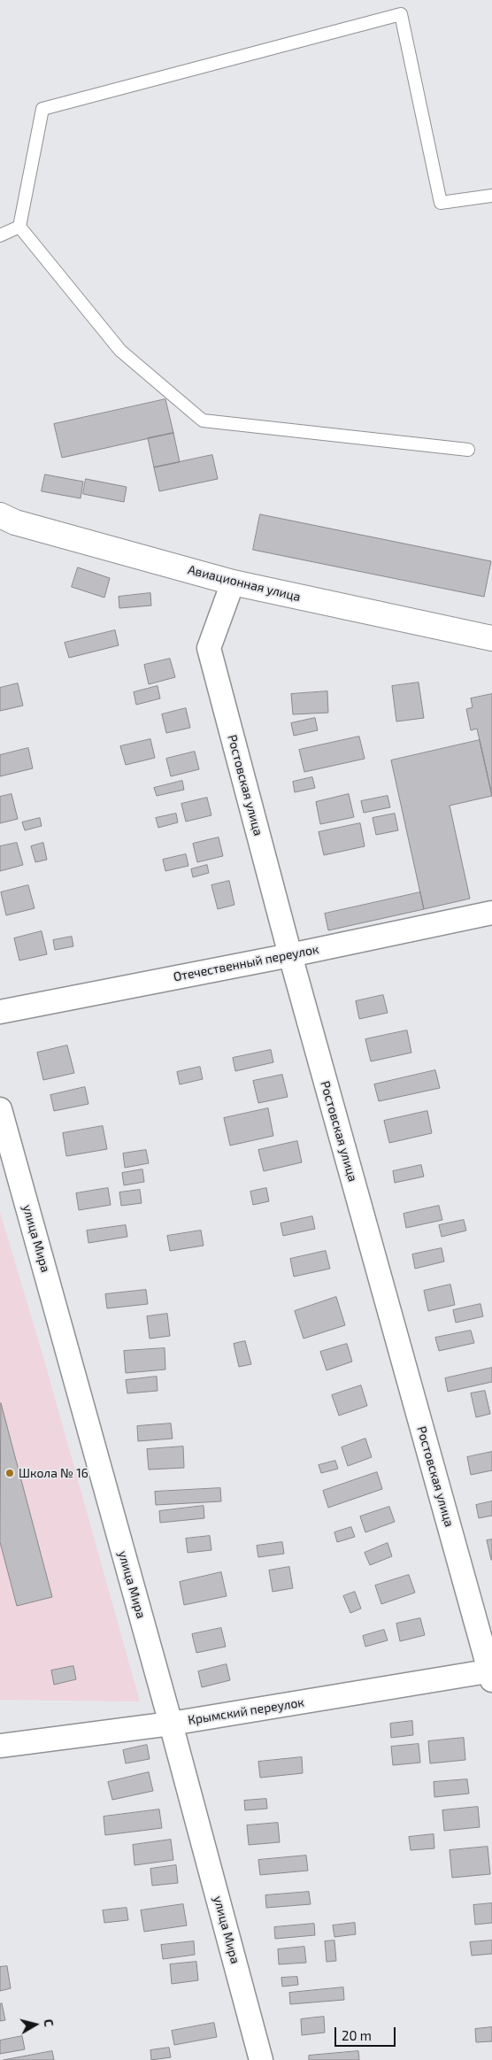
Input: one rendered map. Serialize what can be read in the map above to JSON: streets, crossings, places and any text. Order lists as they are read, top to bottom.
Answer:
{
  "streets": {
    "main road": ["Авиационная улица"],
    "street": [
      "Ростовская улица",
      "Отечественный переулок",
      "улица Мира",
      "Крымский переулок"
    ]
  },
  "crossings": [
    ["Авиационная улица", "Ростовская улица"],
    ["Ростовская улица", "Отечественный переулок"],
    ["Ростовская улица", "Крымский переулок"],
    ["улица Мира", "Крымский переулок"]
  ],
  "places": ["Школа № 16"],
  "scale_bar": "20 m",
  "north": "right"
}
